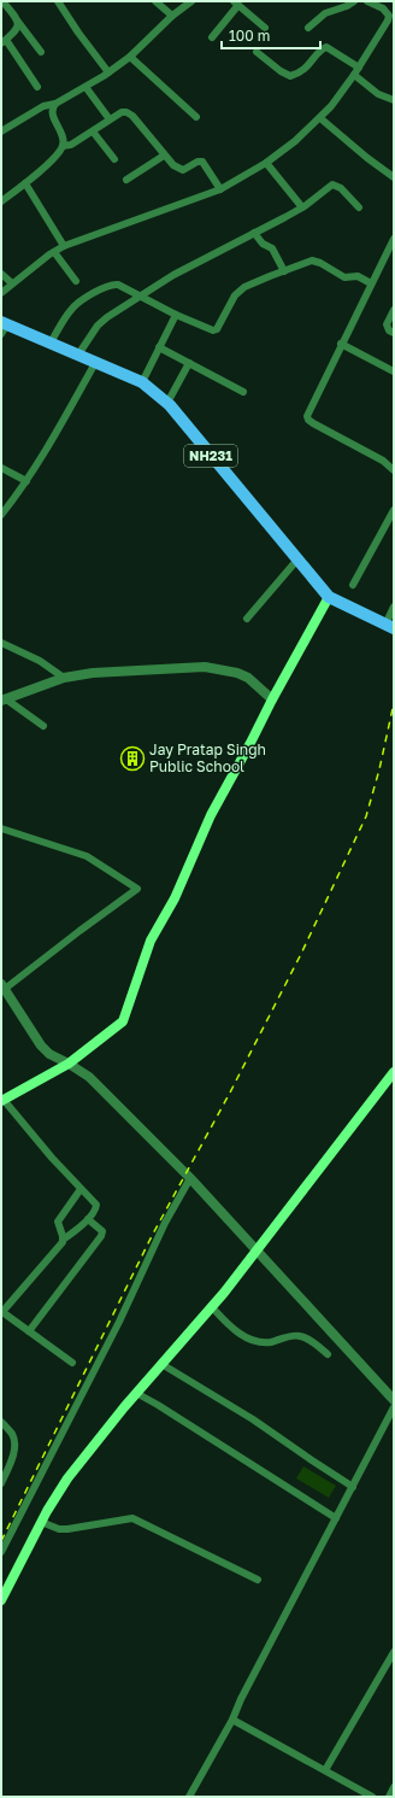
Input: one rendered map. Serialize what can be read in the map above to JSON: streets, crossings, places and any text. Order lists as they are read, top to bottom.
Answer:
{
  "streets": {
    "highway": ["NH231"]
  },
  "places": {
    "building": ["Jay Pratap Singh Public School"]
  },
  "scale_bar": "100 m"
}
